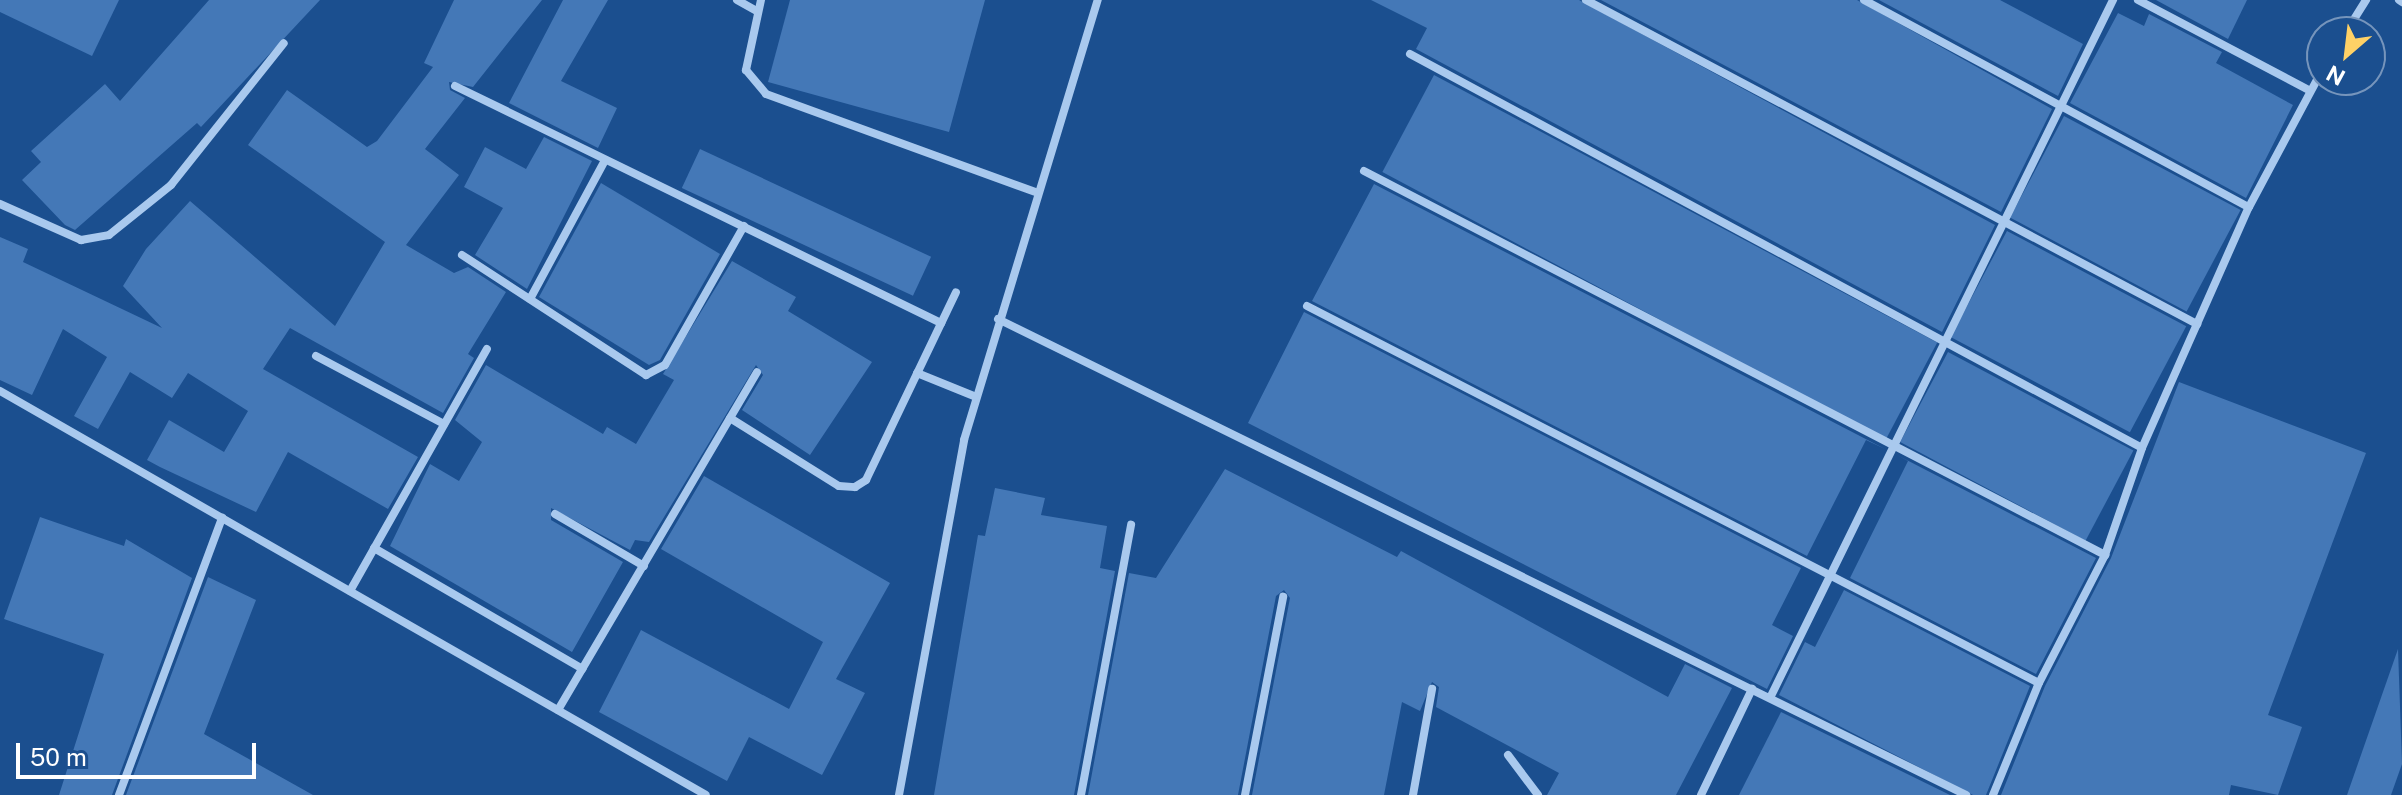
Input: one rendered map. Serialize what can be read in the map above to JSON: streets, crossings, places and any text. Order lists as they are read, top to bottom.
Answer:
{
  "scale_bar": "50 m",
  "north": "bottom left"
}
